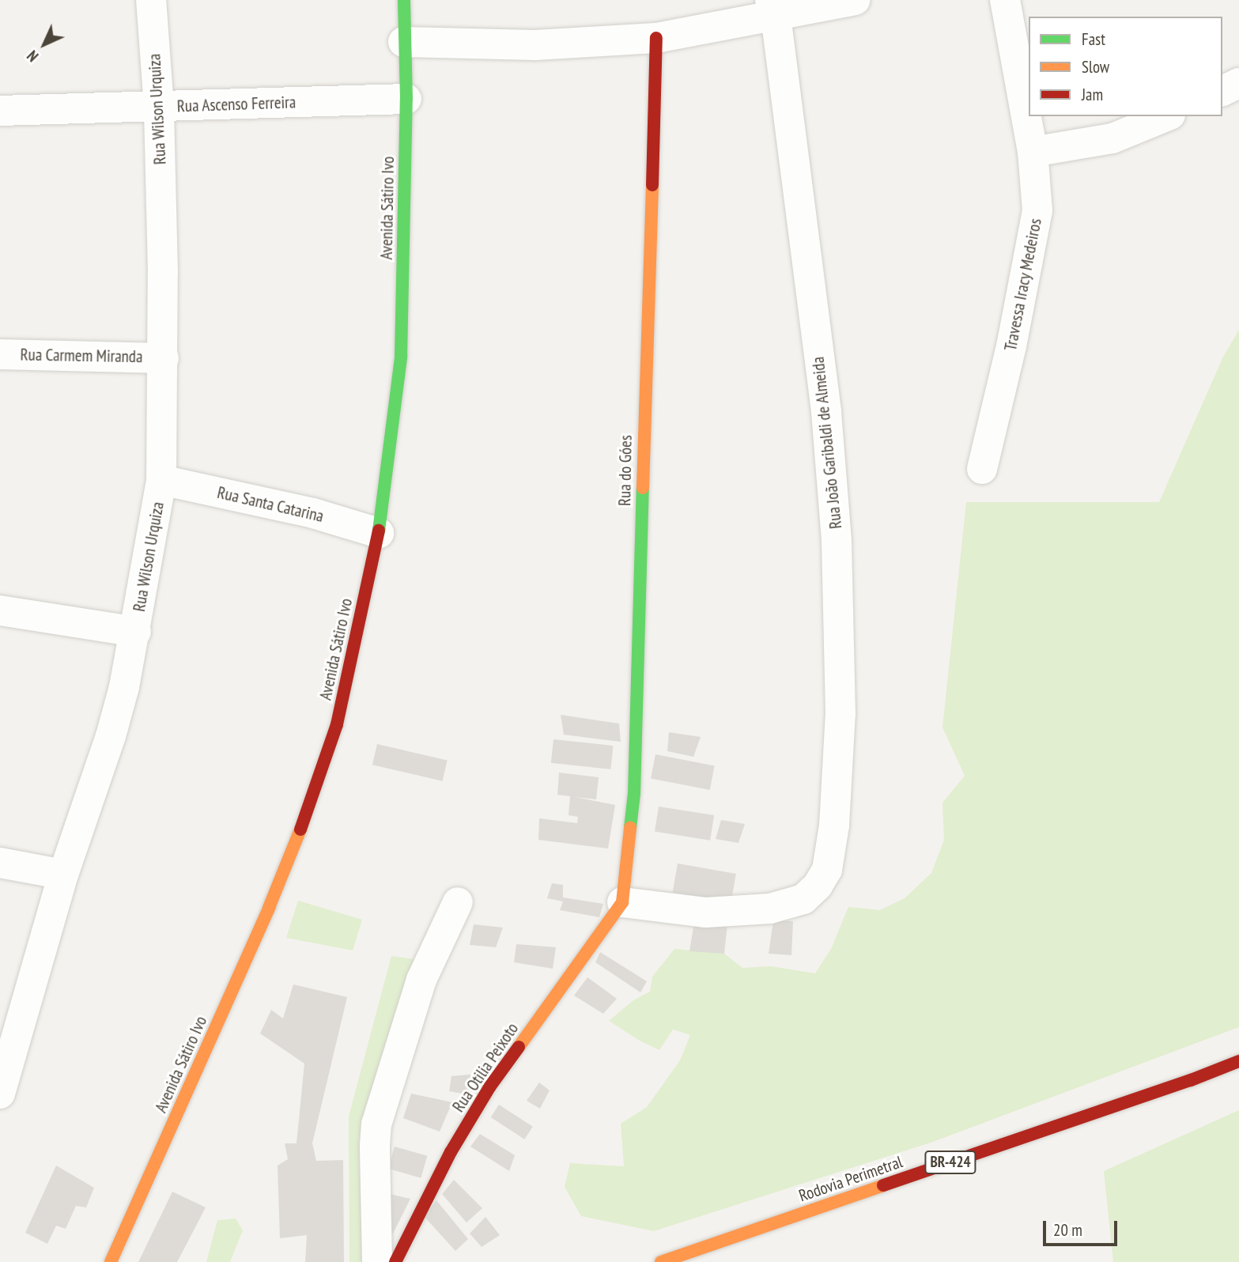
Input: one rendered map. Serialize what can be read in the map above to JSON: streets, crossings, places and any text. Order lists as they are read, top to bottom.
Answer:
{
  "streets": {
    "main road": [
      "Avenida Sátiro Ivo",
      "Rua do Góes",
      "Rua Otilia Peixoto",
      "BR-424",
      "Rodovia Perimetral"
    ],
    "street": [
      "Rua Ascenso Ferreira",
      "Rua Wilson Urquiza",
      "Travessa Iracy Medeiros",
      "Rua Carmem Miranda",
      "Rua João Garibaldi de Almeida",
      "Rua Santa Catarina"
    ]
  },
  "crossings": [
    ["Rua Ascenso Ferreira", "Rua Wilson Urquiza"],
    ["Rua Ascenso Ferreira", "Avenida Sátiro Ivo"],
    ["Rua Wilson Urquiza", "Rua Carmem Miranda"],
    ["Rua Wilson Urquiza", "Rua Santa Catarina"],
    ["Avenida Sátiro Ivo", "Rua Santa Catarina"],
    ["Rua João Garibaldi de Almeida", "Rua do Góes"],
    ["Rua João Garibaldi de Almeida", "Rua Otilia Peixoto"],
    ["Rua do Góes", "Rua Otilia Peixoto"]
  ],
  "legend": ["Fast", "Slow", "Jam"],
  "scale_bar": "20 m",
  "north": "bottom left"
}
